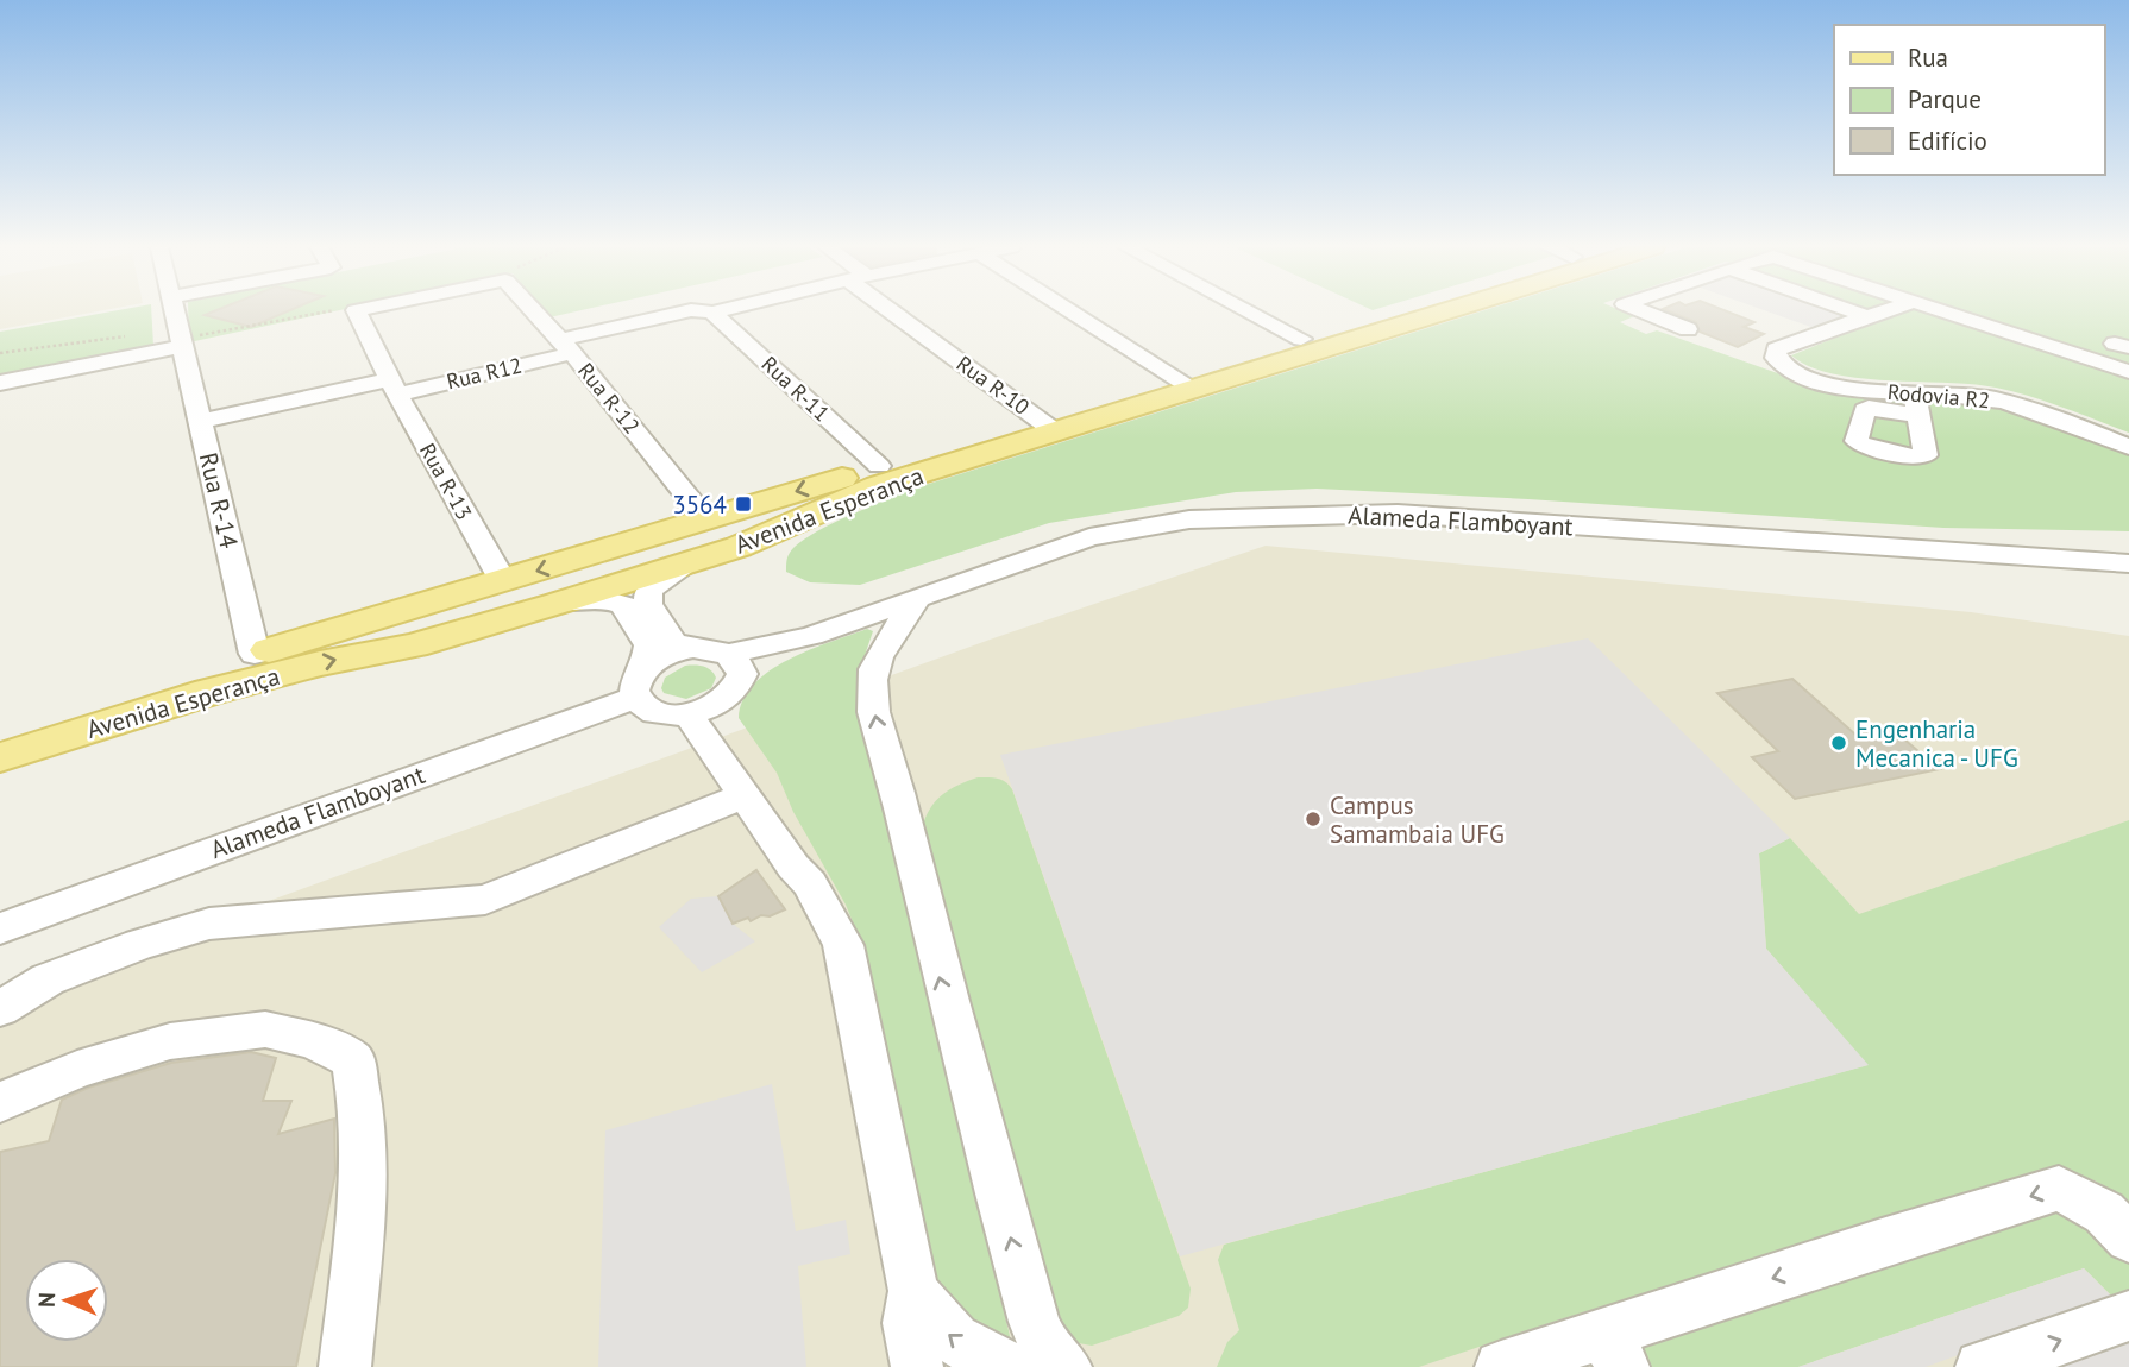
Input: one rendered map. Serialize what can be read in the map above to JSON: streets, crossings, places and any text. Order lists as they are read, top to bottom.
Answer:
{
  "streets": {
    "main road": ["Avenida Esperança"],
    "street": [
      "Rua R12",
      "Rua R-10",
      "Rua R-11",
      "Rodovia R2",
      "Rua R-12",
      "Rua R-13",
      "Rua R-14",
      "Alameda Flamboyant"
    ]
  },
  "crossings": [
    ["Rua R12", "Rua R-12"],
    ["Rua R12", "Rua R-13"],
    ["Rua R-10", "Avenida Esperança"],
    ["Rua R-11", "Avenida Esperança"],
    ["Rua R-12", "Avenida Esperança"],
    ["Rua R-13", "Avenida Esperança"],
    ["Rua R-14", "Avenida Esperança"]
  ],
  "places": {
    "transit": ["3564"],
    "other": ["Engenharia Mecanica - UFG", "Campus Samambaia UFG"]
  },
  "legend": ["Rua", "Parque", "Edifício"],
  "north": "left"
}
